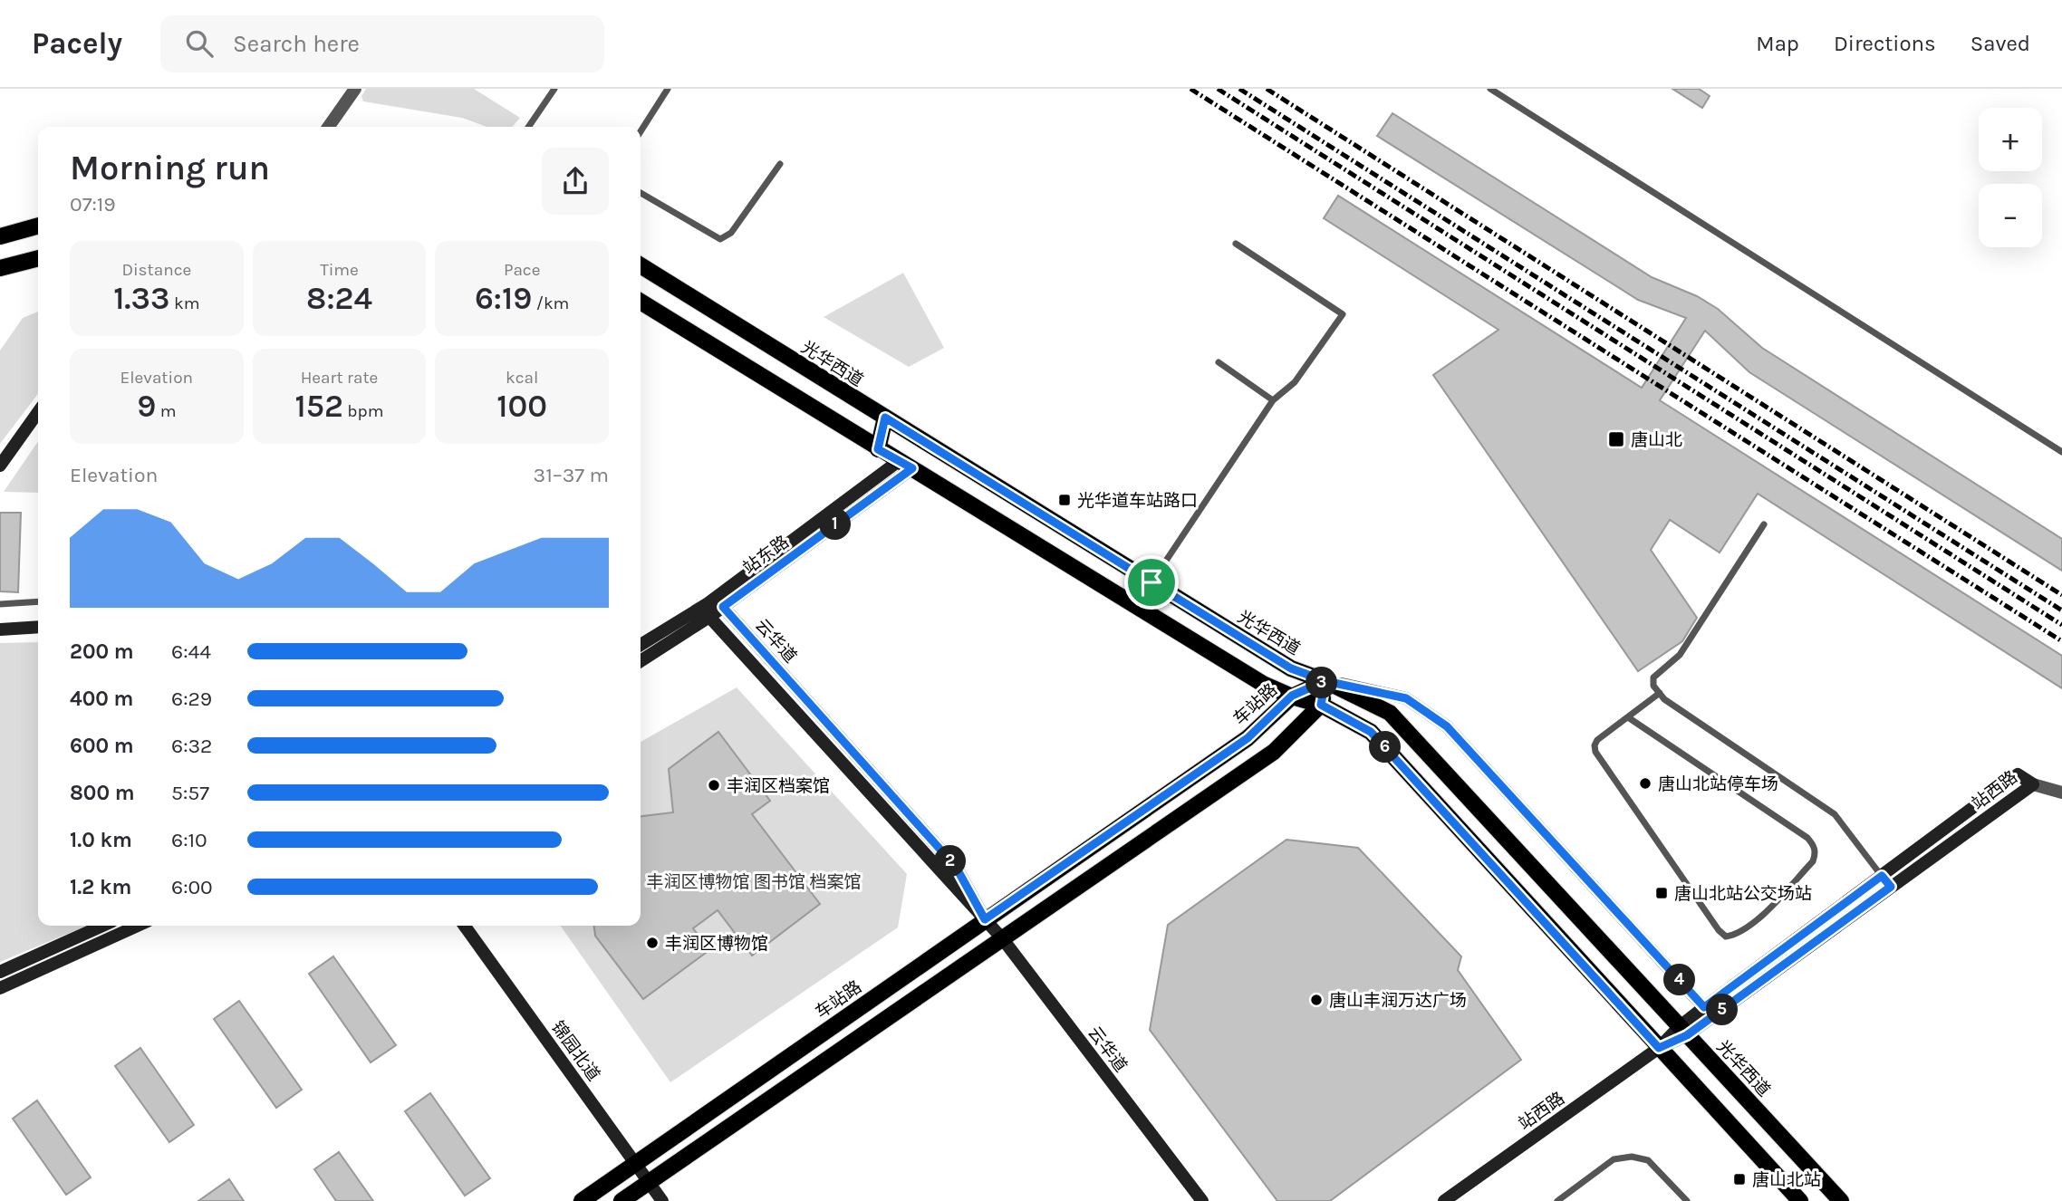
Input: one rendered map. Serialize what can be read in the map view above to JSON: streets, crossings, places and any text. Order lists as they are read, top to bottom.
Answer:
{
  "streets": {
    "main road": ["光华西道", "车站路"],
    "street": [
      "站东路",
      "云华道",
      "站西路",
      "锦园北道"
    ]
  },
  "crossings": [
    ["光华西道", "车站路"],
    ["光华西道", "站西路"],
    ["站东路", "云华道"],
    ["云华道", "车站路"],
    ["车站路", "锦园北道"]
  ],
  "parks": ["丰润区博物馆 图书馆 档案馆"],
  "places": {
    "transit": [
      "唐山北",
      "光华道车站路口",
      "唐山北站公交场站",
      "唐山北站"
    ],
    "other": [
      "唐山北站停车场",
      "丰润区档案馆",
      "丰润区博物馆",
      "唐山丰润万达广场"
    ]
  },
  "page": {
    "header": "Pacely",
    "search": "Search here",
    "nav": ["Map", "Directions", "Saved"],
    "map_buttons": ["+", "−"],
    "heading": ["Morning run", "07:19"],
    "stats": [
      ["Distance", "1.33 km"],
      ["Time", "8:24"],
      ["Pace", "6:19 /km"],
      ["Elevation", "9 m"],
      ["Heart rate", "152 bpm"],
      ["kcal", "100"]
    ],
    "chart": ["Elevation", "31–37 m"],
    "pins": [
      "1",
      "3",
      "6",
      "2",
      "4",
      "5"
    ],
    "list": [
      {
        "name": "200 m",
        "note": "6:44"
      },
      {
        "name": "400 m",
        "note": "6:29"
      },
      {
        "name": "600 m",
        "note": "6:32"
      },
      {
        "name": "800 m",
        "note": "5:57"
      },
      {
        "name": "1.0 km",
        "note": "6:10"
      },
      {
        "name": "1.2 km",
        "note": "6:00"
      }
    ]
  }
}
